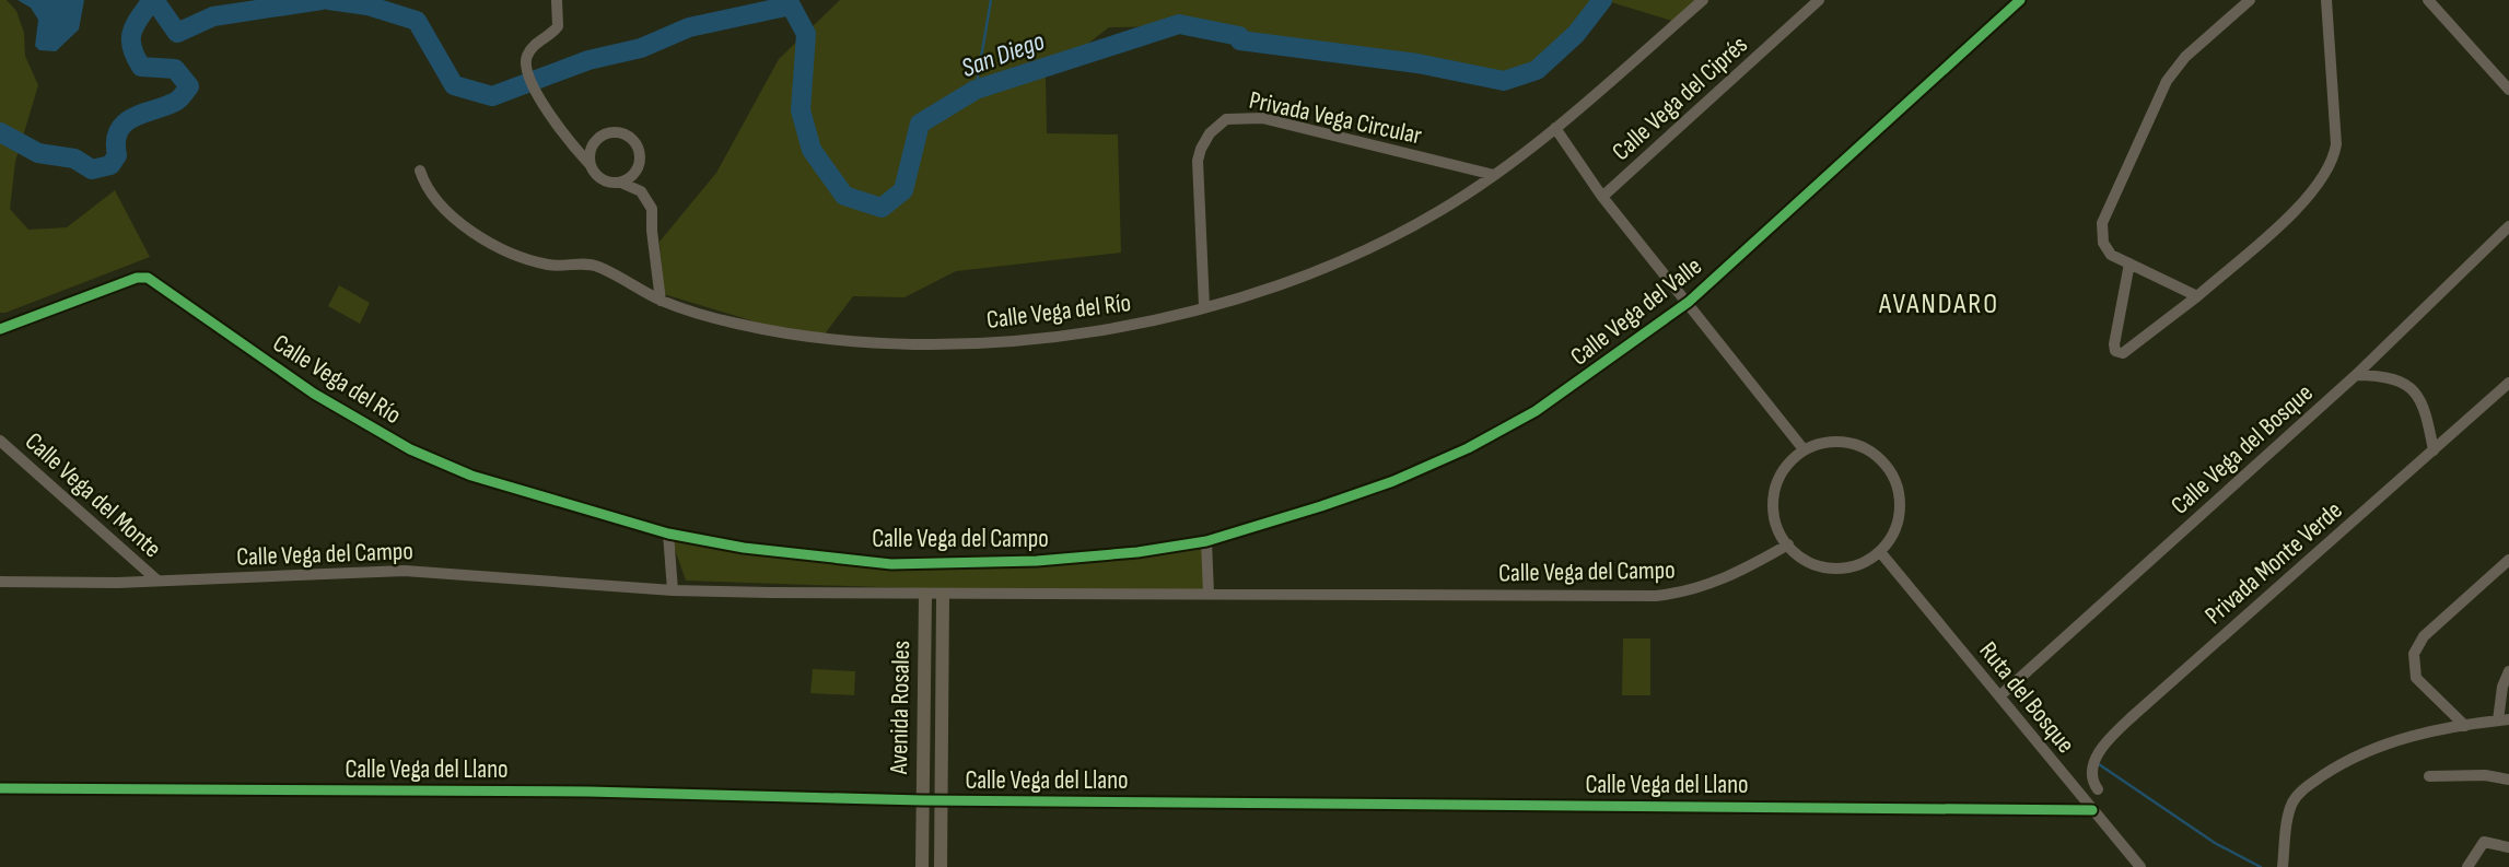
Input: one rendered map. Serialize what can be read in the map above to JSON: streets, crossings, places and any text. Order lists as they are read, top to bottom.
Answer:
{
  "streets": {
    "street": [
      "Calle Vega del Ciprés",
      "Privada Vega Circular",
      "Calle Vega del Río",
      "Calle Vega del Valle",
      "Calle Vega del Bosque",
      "Calle Vega del Monte",
      "Calle Vega del Campo",
      "Privada Monte Verde",
      "Ruta del Bosque",
      "Avenida Rosales",
      "Calle Vega del Llano"
    ]
  },
  "crossings": [
    ["Privada Vega Circular", "Calle Vega del Río"],
    ["Calle Vega del Río", "Calle Vega del Campo"],
    ["Calle Vega del Valle", "Calle Vega del Campo"],
    ["Calle Vega del Bosque", "Ruta del Bosque"],
    ["Calle Vega del Monte", "Calle Vega del Campo"],
    ["Calle Vega del Campo", "Ruta del Bosque"],
    ["Calle Vega del Campo", "Avenida Rosales"],
    ["Ruta del Bosque", "Calle Vega del Llano"],
    ["Avenida Rosales", "Calle Vega del Llano"]
  ],
  "districts": ["AVANDARO"],
  "water": ["San Diego"]
}
